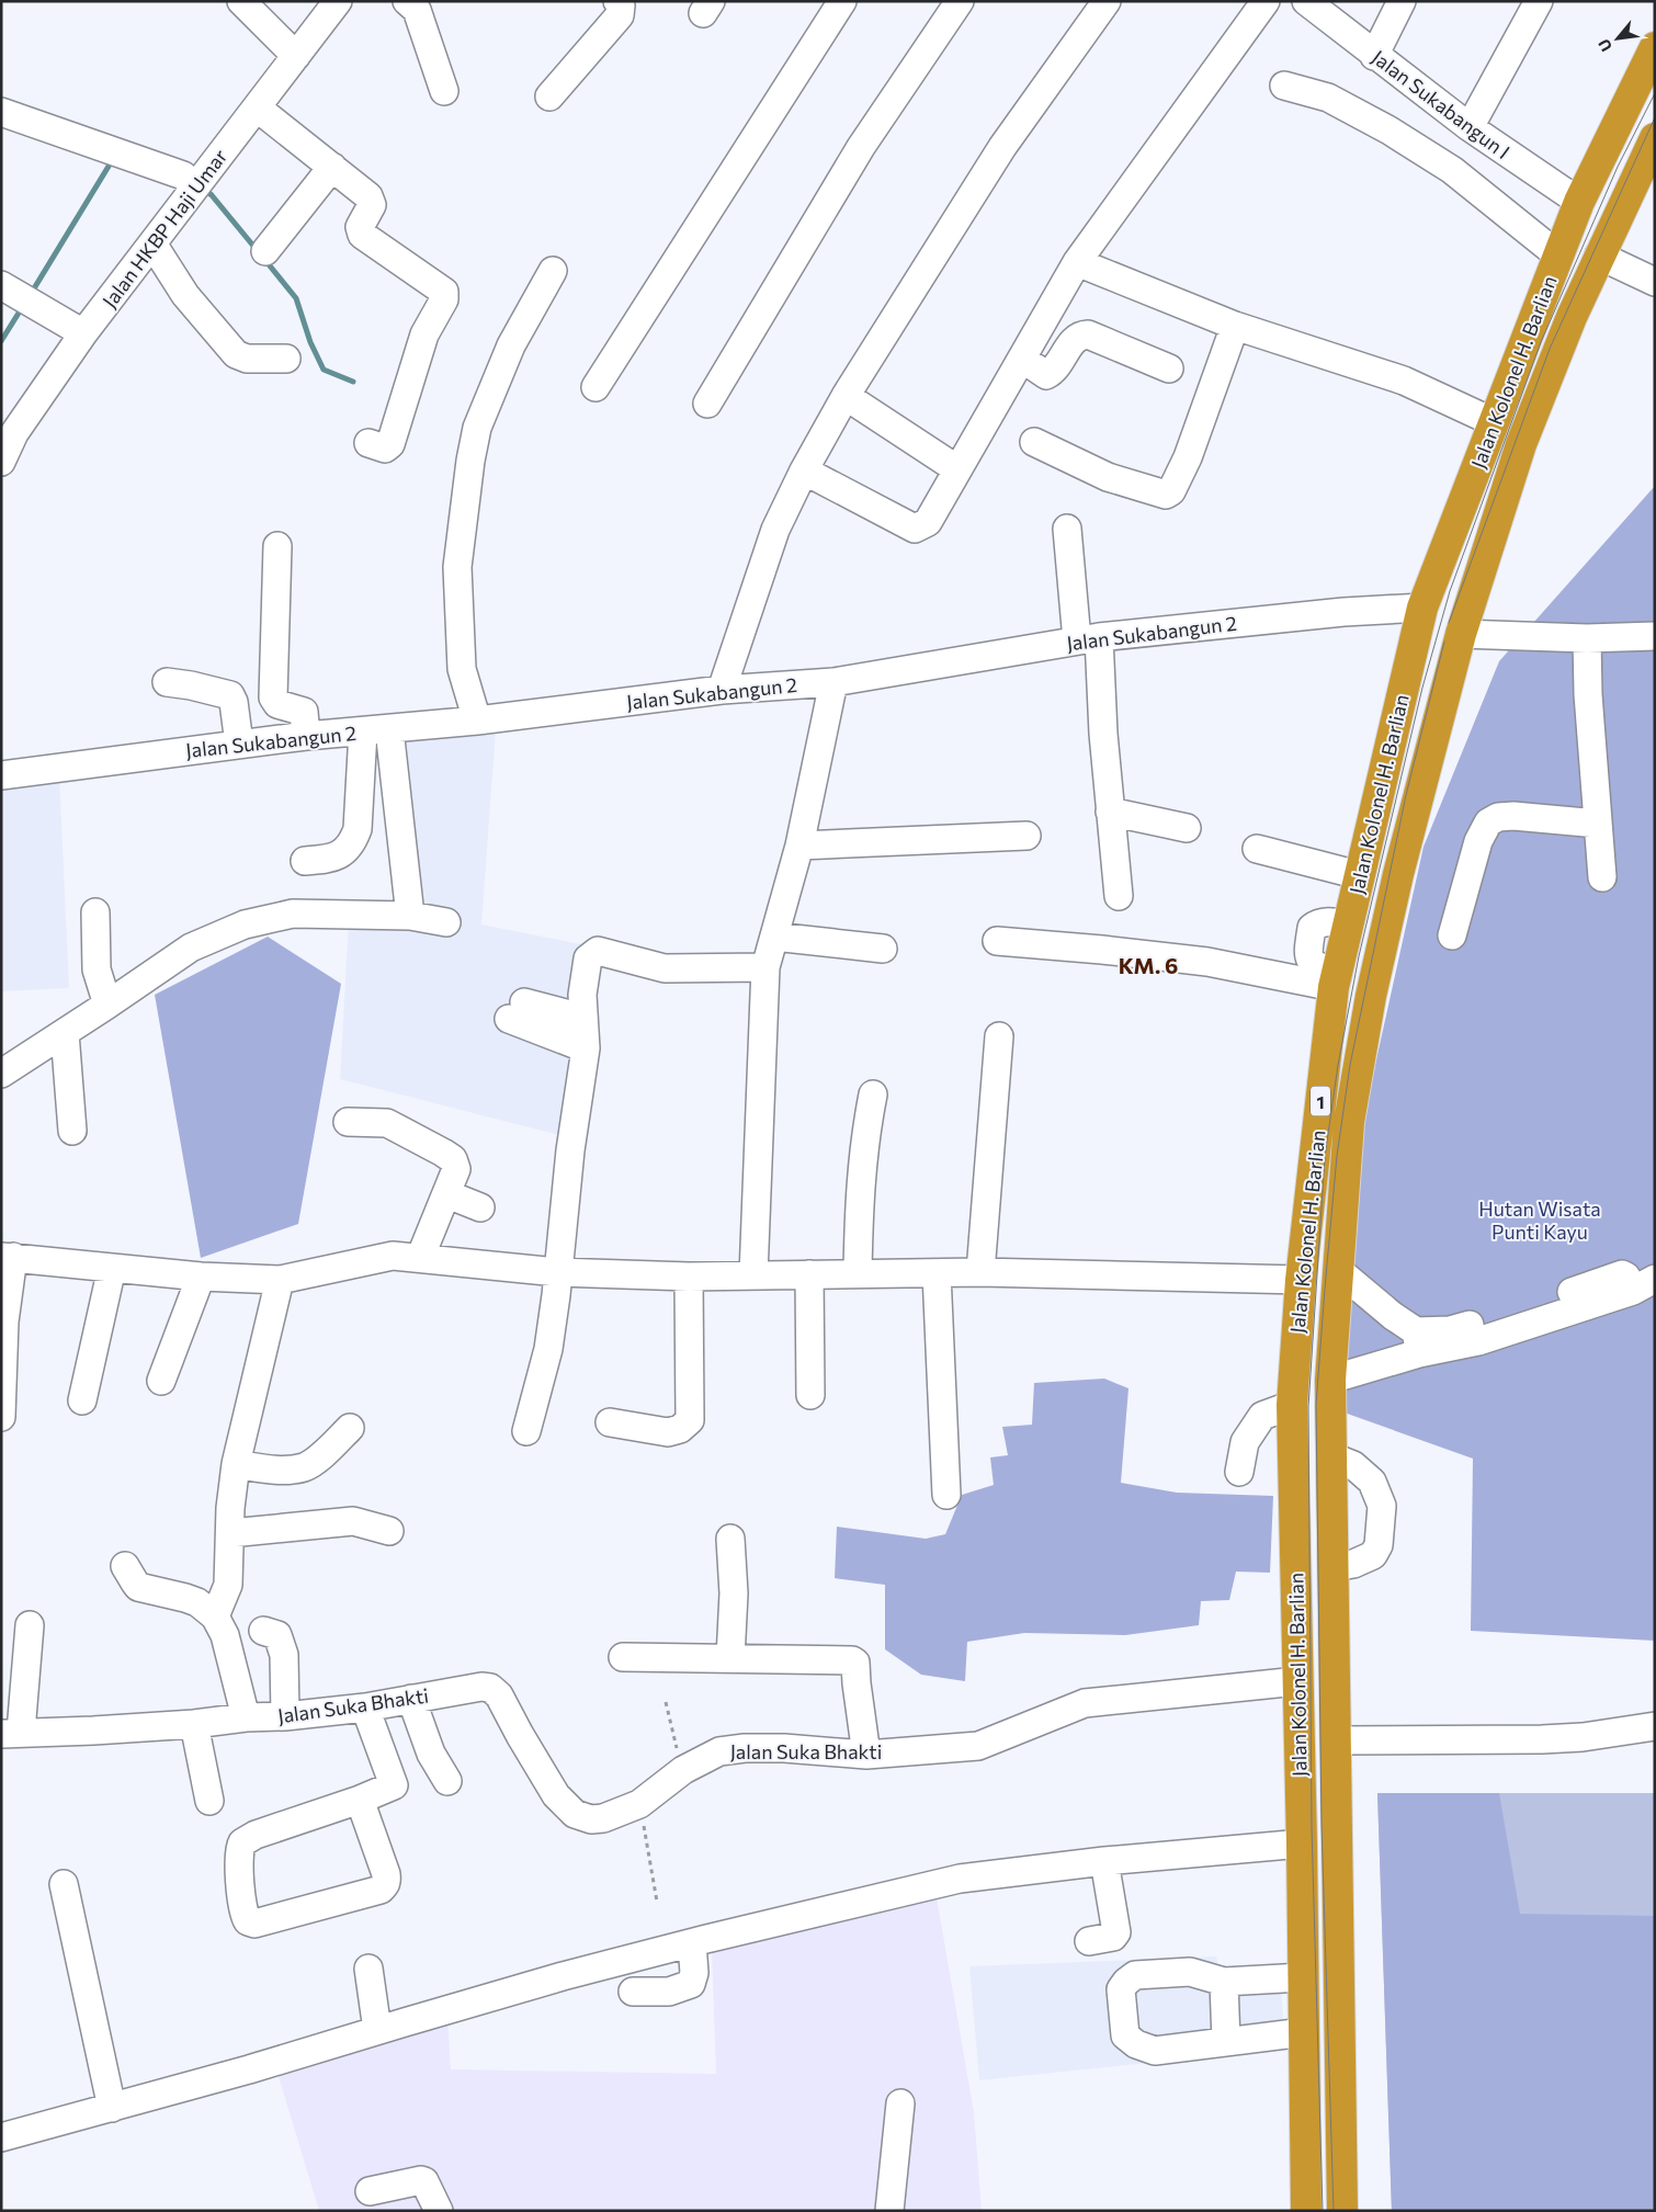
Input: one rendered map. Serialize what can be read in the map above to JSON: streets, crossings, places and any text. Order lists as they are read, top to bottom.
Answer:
{
  "streets": {
    "highway": ["Jalan Kolonel H. Barlian", "1"],
    "street": [
      "Jalan Sukabangun I",
      "Jalan HKBP Haji Umar",
      "Jalan Sukabangun 2",
      "Jalan Suka Bhakti"
    ]
  },
  "crossings": [
    ["Jalan Sukabangun I", "Jalan Kolonel H. Barlian"],
    ["Jalan Kolonel H. Barlian", "Jalan Sukabangun 2"],
    ["Jalan Kolonel H. Barlian", "Jalan Suka Bhakti"]
  ],
  "districts": ["KM. 6"],
  "parks": ["Hutan Wisata Punti Kayu"],
  "north": "bottom left"
}
